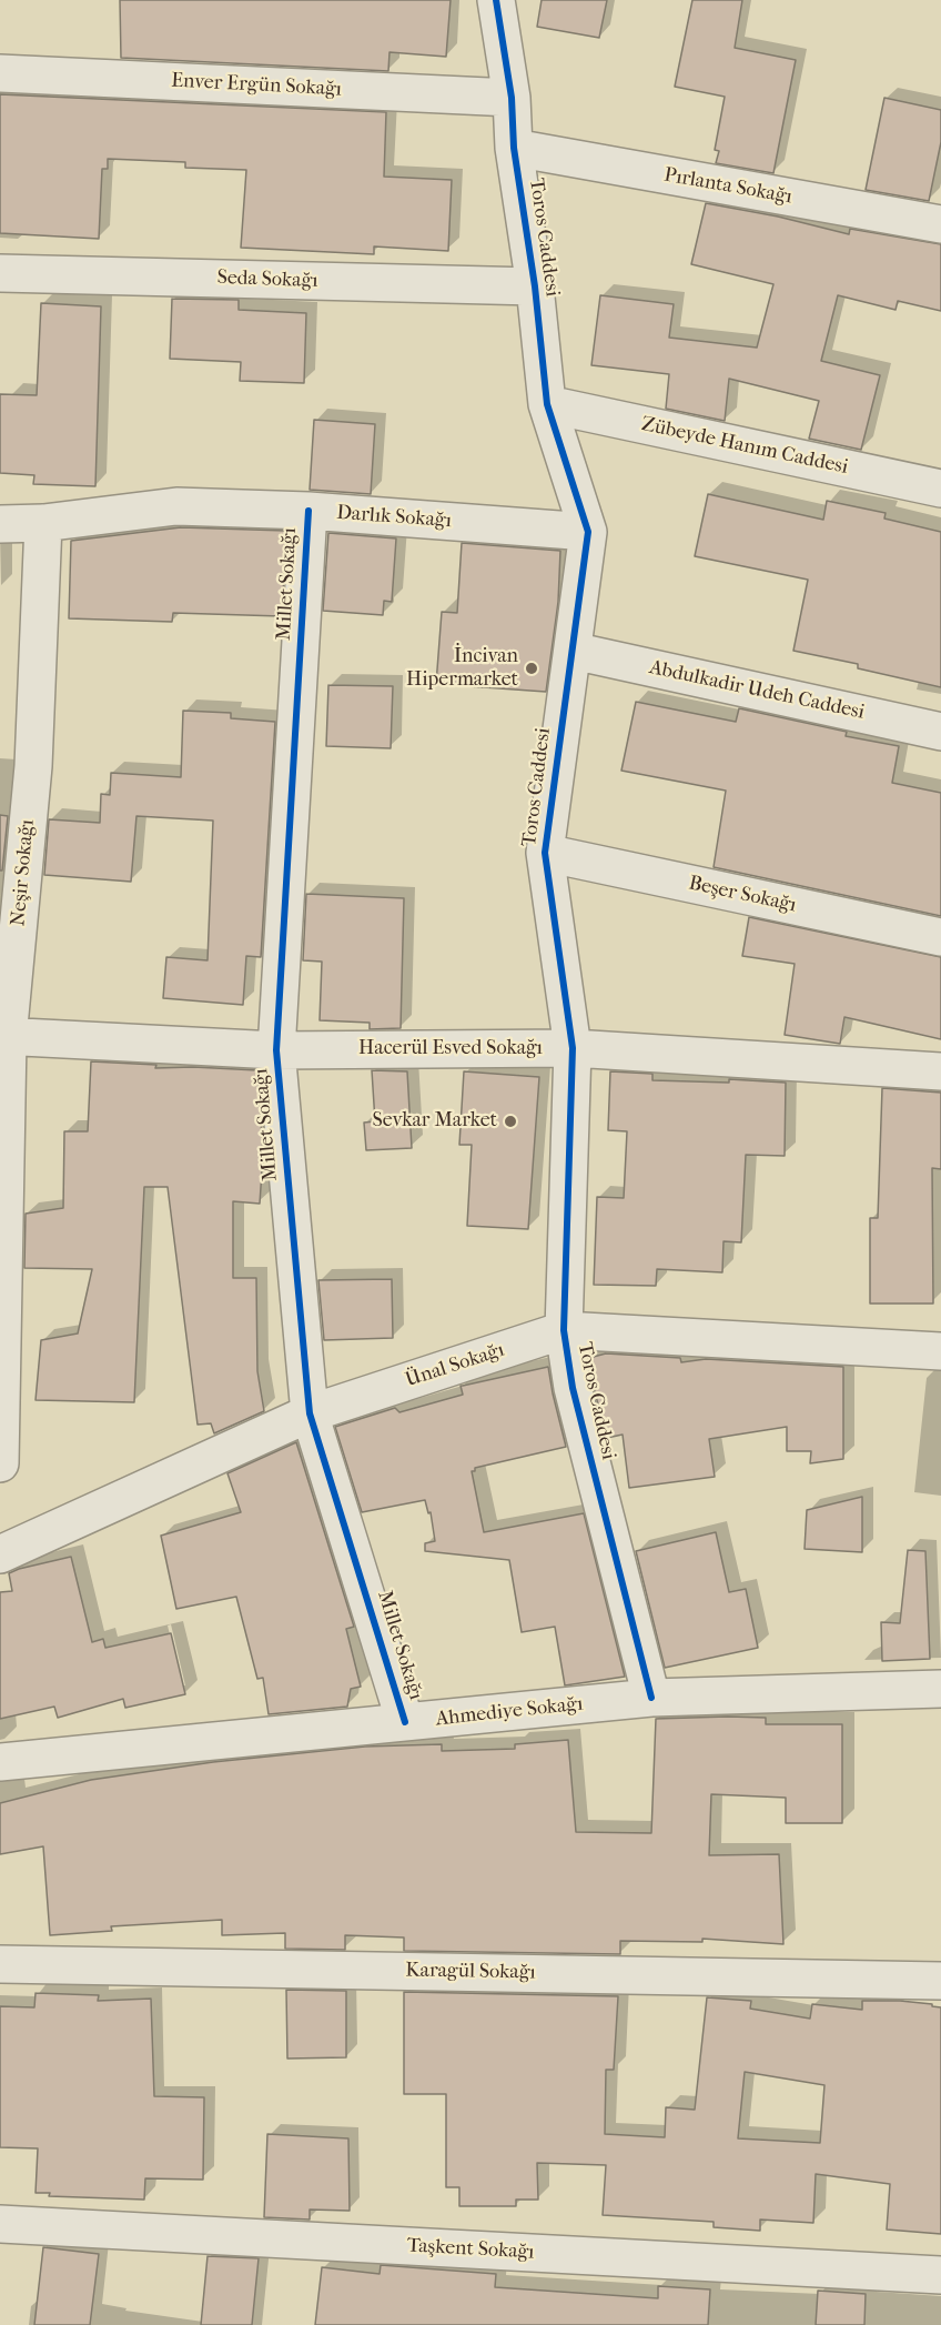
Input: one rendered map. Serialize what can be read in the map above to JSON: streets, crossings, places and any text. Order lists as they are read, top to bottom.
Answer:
{
  "streets": {
    "street": [
      "Enver Ergün Sokağı",
      "Pırlanta Sokağı",
      "Toros Caddesi",
      "Seda Sokağı",
      "Zübeyde Hanım Caddesi",
      "Darlık Sokağı",
      "Millet Sokağı",
      "Abdulkadir Udeh Caddesi",
      "Neşir Sokağı",
      "Beşer Sokağı",
      "Hacerül Esved Sokağı",
      "Ünal Sokağı",
      "Ahmediye Sokağı",
      "Karagül Sokağı",
      "Taşkent Sokağı"
    ]
  },
  "crossings": [
    ["Enver Ergün Sokağı", "Toros Caddesi"],
    ["Pırlanta Sokağı", "Toros Caddesi"],
    ["Toros Caddesi", "Seda Sokağı"],
    ["Toros Caddesi", "Zübeyde Hanım Caddesi"],
    ["Toros Caddesi", "Darlık Sokağı"],
    ["Toros Caddesi", "Abdulkadir Udeh Caddesi"],
    ["Toros Caddesi", "Beşer Sokağı"],
    ["Toros Caddesi", "Hacerül Esved Sokağı"],
    ["Toros Caddesi", "Ünal Sokağı"],
    ["Toros Caddesi", "Ahmediye Sokağı"],
    ["Darlık Sokağı", "Millet Sokağı"],
    ["Darlık Sokağı", "Neşir Sokağı"],
    ["Millet Sokağı", "Hacerül Esved Sokağı"],
    ["Millet Sokağı", "Ünal Sokağı"],
    ["Millet Sokağı", "Ahmediye Sokağı"],
    ["Neşir Sokağı", "Hacerül Esved Sokağı"]
  ],
  "places": ["İncivan Hipermarket", "Sevkar Market"]
}
